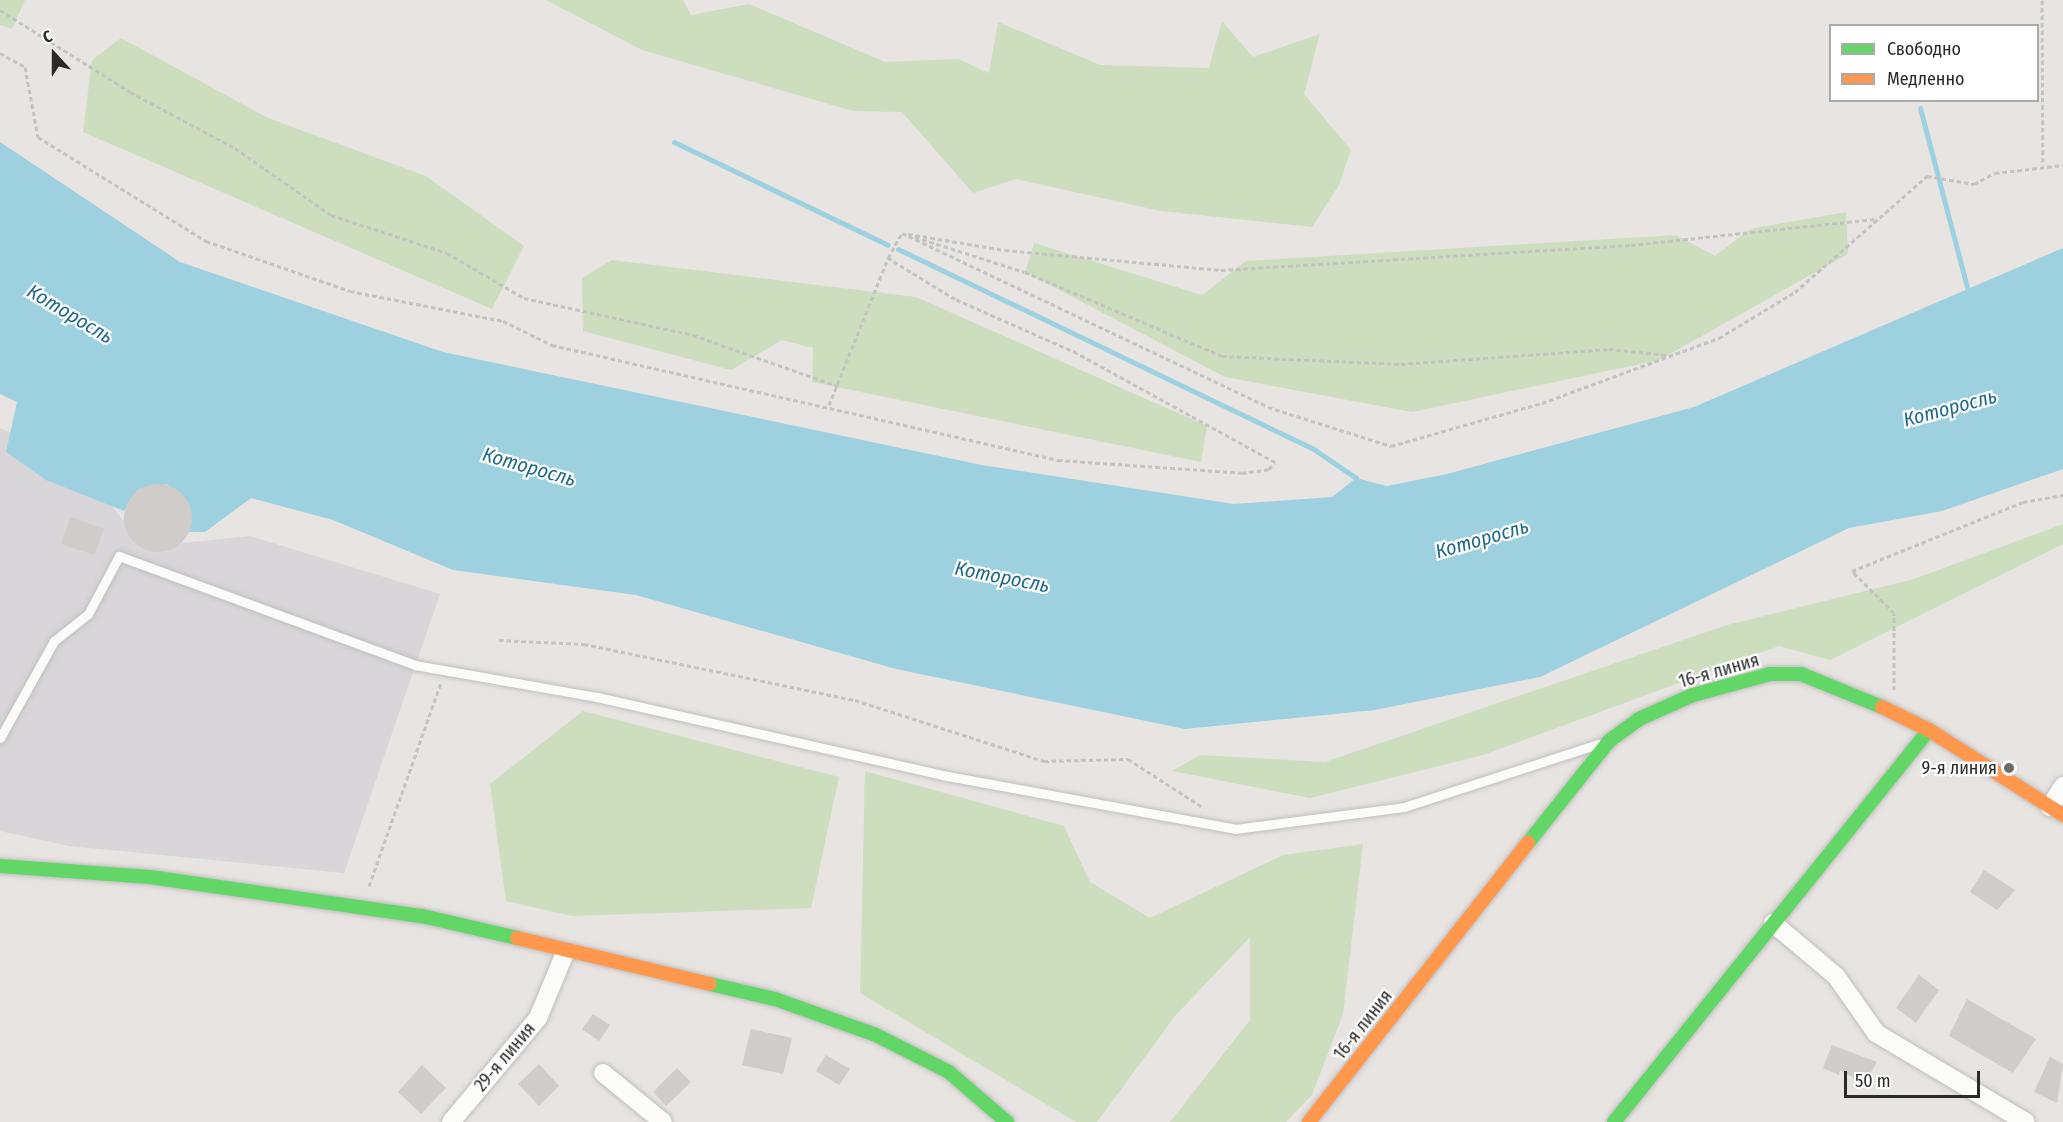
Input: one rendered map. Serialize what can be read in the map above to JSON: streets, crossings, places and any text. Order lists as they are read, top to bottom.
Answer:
{
  "streets": {
    "street": ["16-я линия", "29-я линия"]
  },
  "water": ["Которосль"],
  "places": ["9-я линия"],
  "legend": ["Свободно", "Медленно"],
  "scale_bar": "50 m",
  "north": "top"
}
